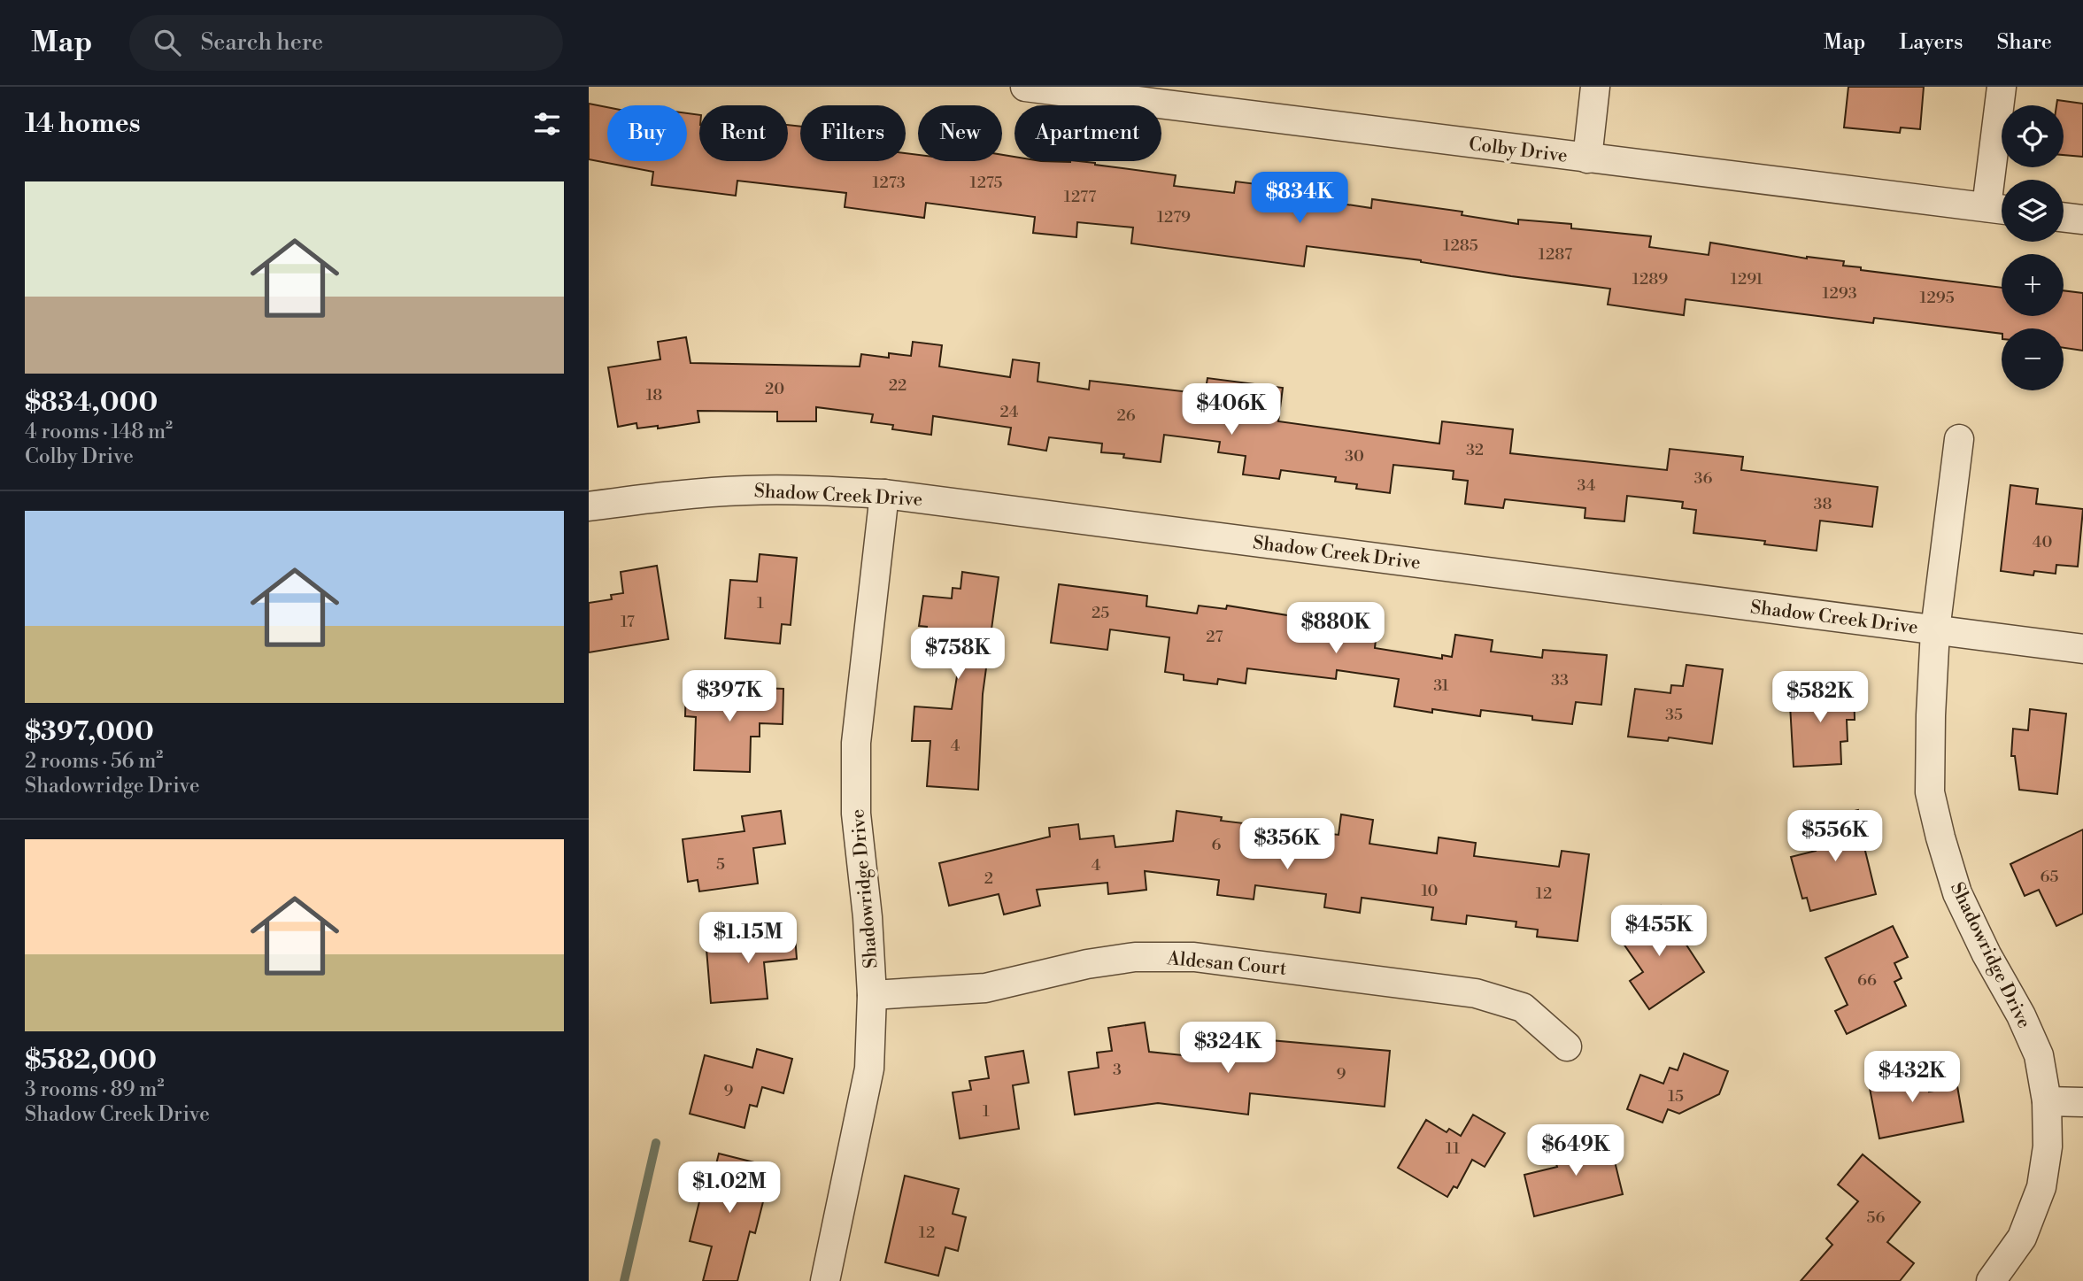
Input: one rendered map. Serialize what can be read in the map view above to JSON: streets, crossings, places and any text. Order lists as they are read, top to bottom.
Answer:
{
  "streets": {
    "street": [
      "Colby Drive",
      "Shadow Creek Drive",
      "Shadowridge Drive",
      "Aldesan Court"
    ]
  },
  "crossings": [
    ["Shadow Creek Drive", "Shadowridge Drive"],
    ["Shadowridge Drive", "Aldesan Court"]
  ],
  "house_numbers": [
    "1273",
    "1275",
    "1277",
    "1279",
    "1285",
    "1287",
    "1289",
    "1291",
    "1293",
    "1295",
    "22",
    "20",
    "18",
    "24",
    "26",
    "32",
    "30",
    "36",
    "34",
    "38",
    "40",
    "1",
    "25",
    "17",
    "27",
    "33",
    "31",
    "35",
    "4",
    "6",
    "5",
    "4",
    "65",
    "2",
    "10",
    "12",
    "66",
    "3",
    "9",
    "9",
    "15",
    "1",
    "11",
    "56",
    "12"
  ],
  "page": {
    "header": "Map",
    "search": "Search here",
    "nav": ["Map", "Layers", "Share"],
    "heading": "14 homes",
    "map_buttons": ["+", "−"],
    "chip": [
      "Buy",
      "Rent",
      "Filters",
      "New",
      "Apartment"
    ],
    "list": [
      {
        "name": "$834,000",
        "note": "4 rooms · 148 m² · Colby Drive"
      },
      {
        "name": "$397,000",
        "note": "2 rooms · 56 m² · Shadowridge Drive"
      },
      {
        "name": "$582,000",
        "note": "3 rooms · 89 m² · Shadow Creek Drive"
      }
    ],
    "price": [
      "$834K",
      "$406K",
      "$880K",
      "$758K",
      "$397K",
      "$582K",
      "$556K",
      "$356K",
      "$455K",
      "$1.15M",
      "$324K",
      "$432K",
      "$649K",
      "$1.02M"
    ]
  }
}
